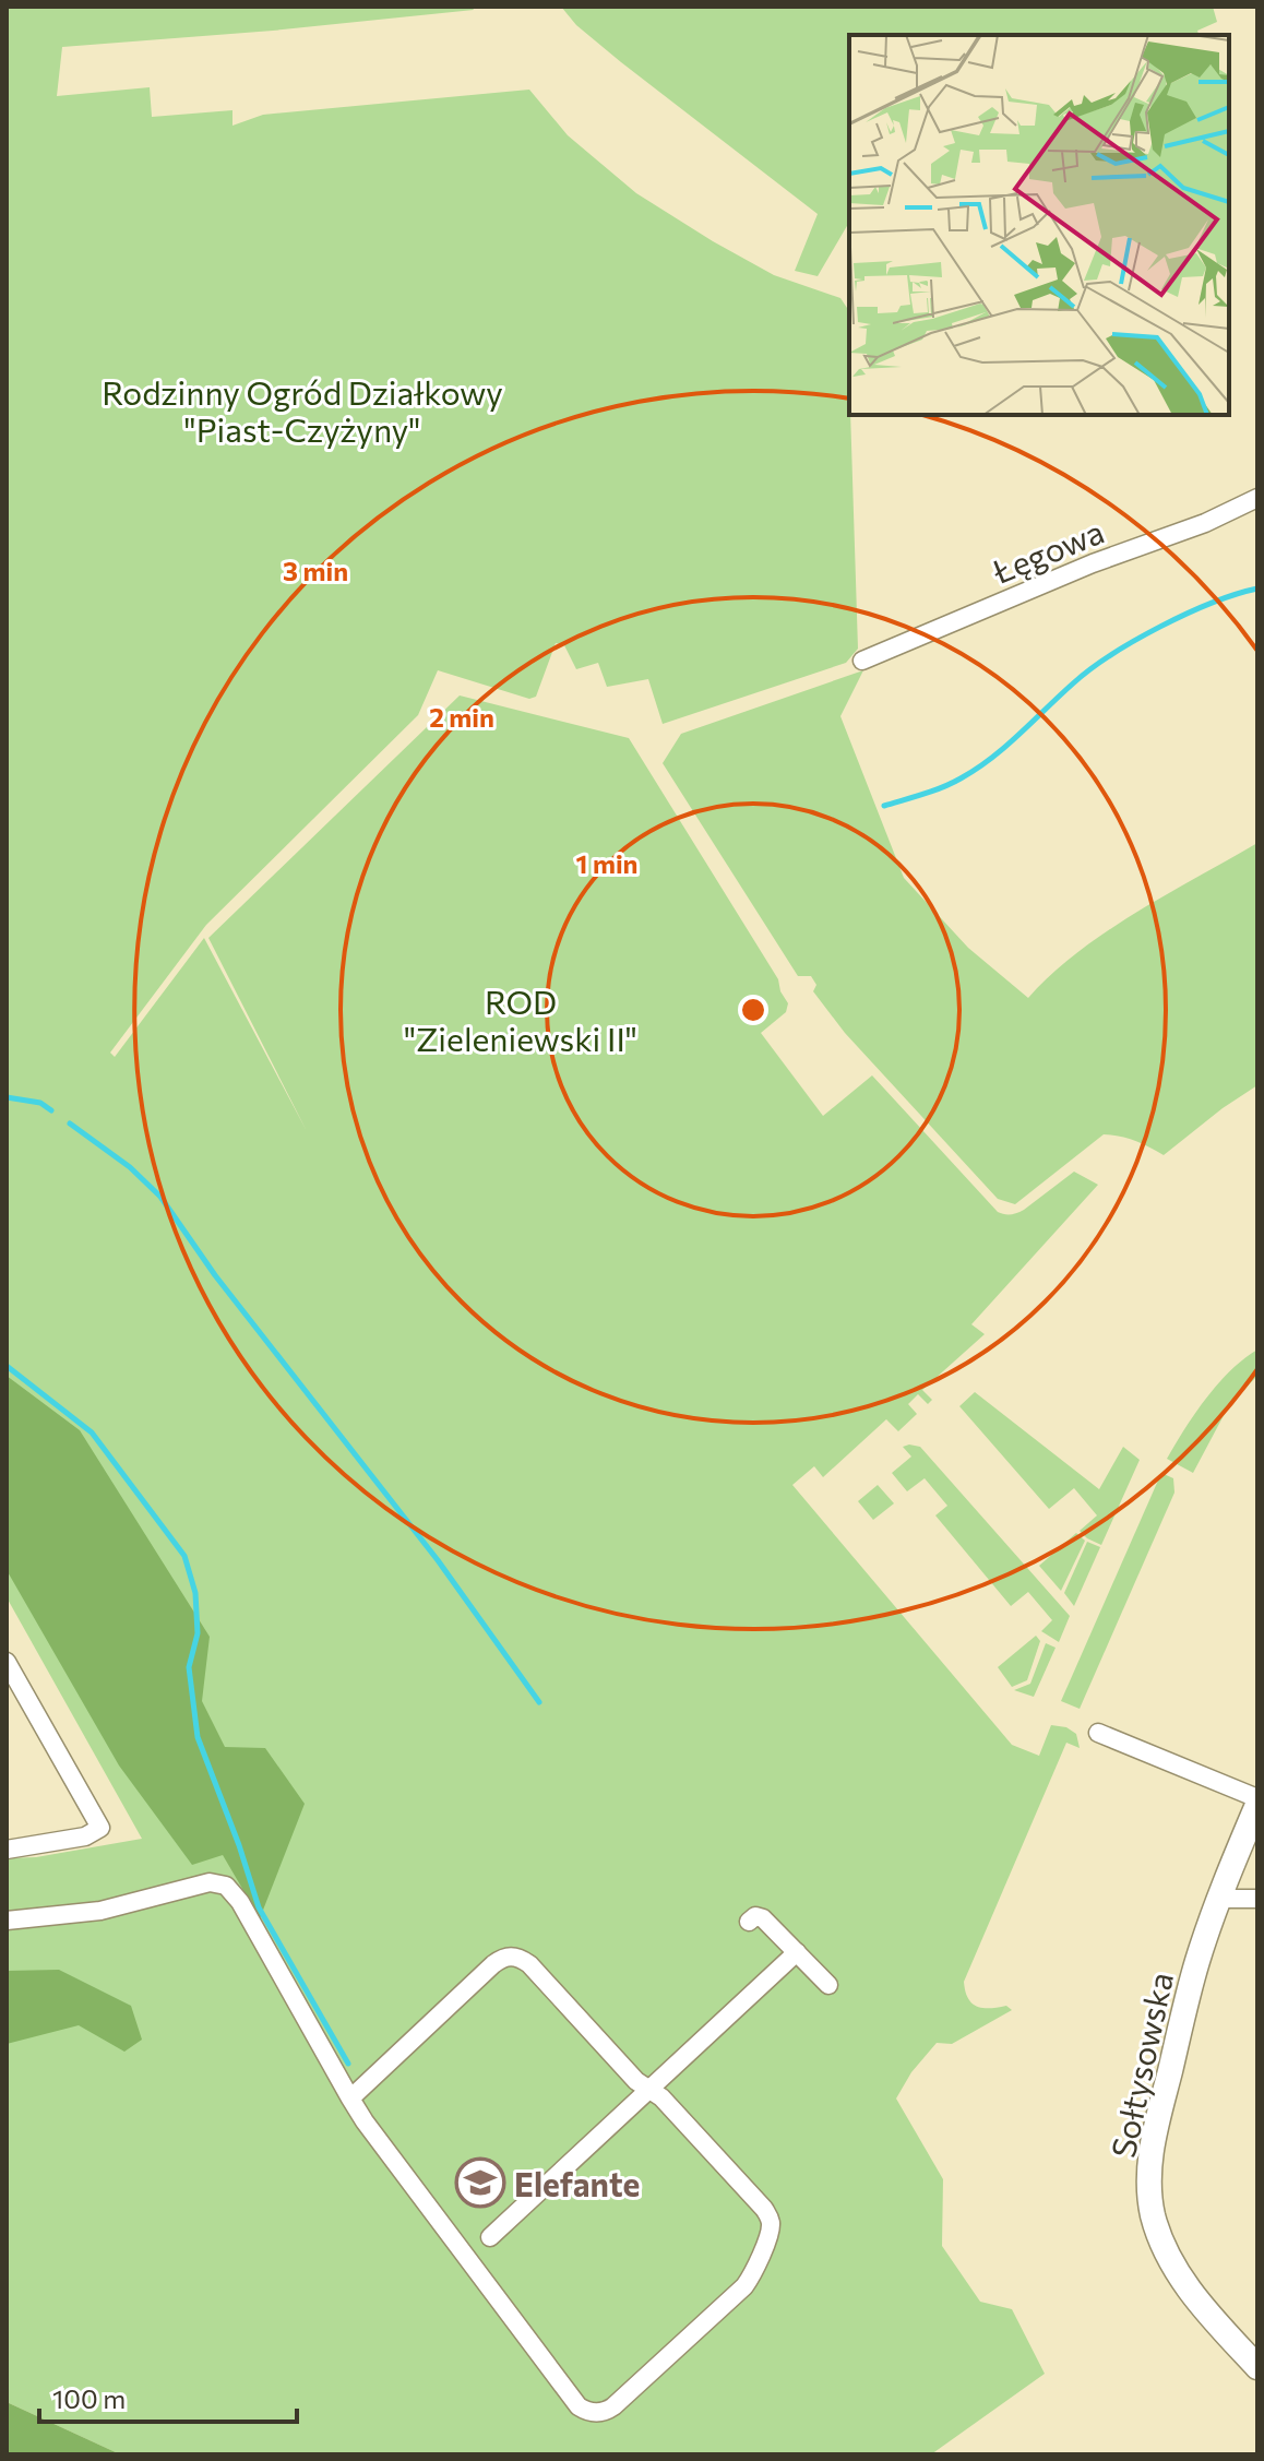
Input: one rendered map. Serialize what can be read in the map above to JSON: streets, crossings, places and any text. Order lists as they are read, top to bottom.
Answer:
{
  "streets": {
    "street": ["Łęgowa", "Sołtysowska"]
  },
  "parks": ["Rodzinny Ogród Działkowy \"Piast-Czyżyny\"", "ROD \"Zieleniewski II\""],
  "places": {
    "school or university": ["Elefante"]
  },
  "scale_bar": "100 m",
  "rings": ["3 min", "2 min", "1 min"]
}
